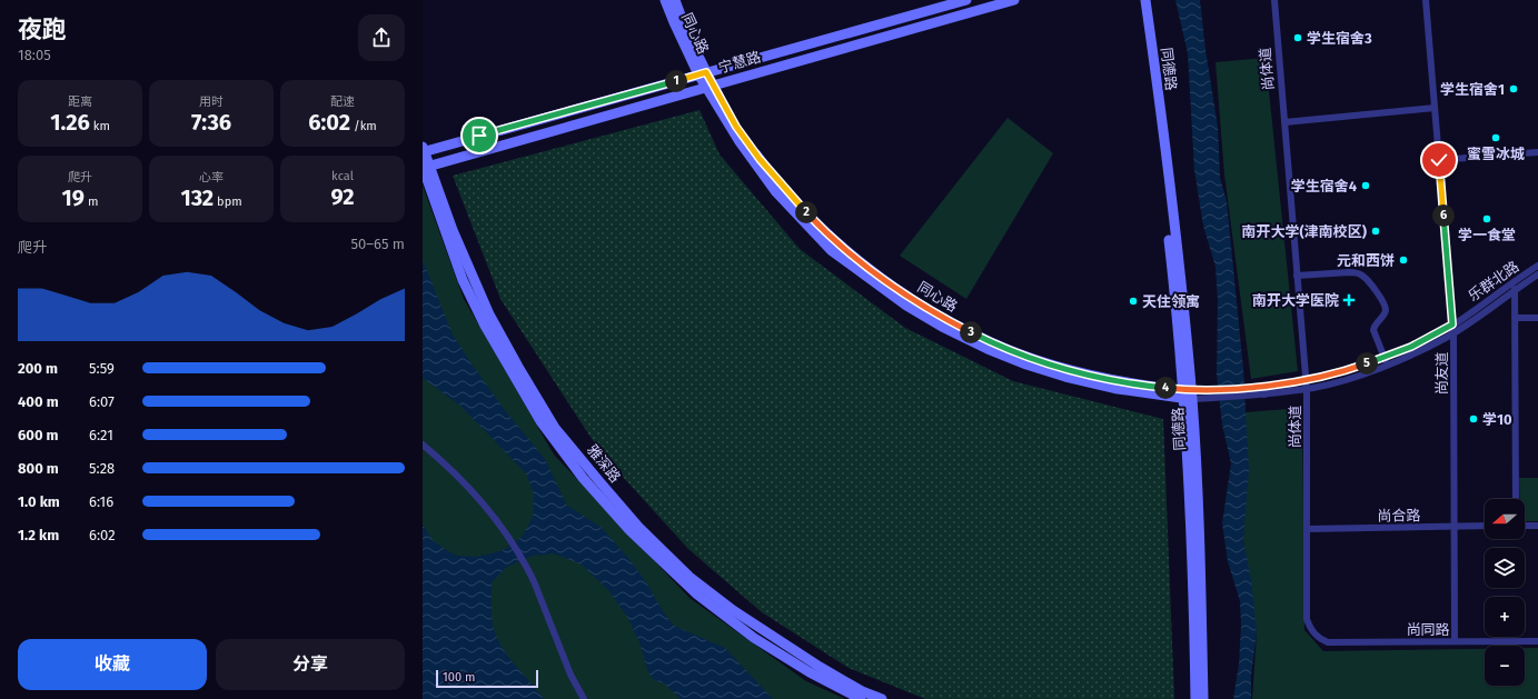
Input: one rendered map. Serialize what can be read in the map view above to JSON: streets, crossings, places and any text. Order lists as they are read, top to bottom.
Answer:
{
  "streets": {
    "main road": [
      "同心路",
      "宁慧路",
      "同德路",
      "雅深路"
    ],
    "street": [
      "尚体道",
      "乐群北路",
      "尚友道",
      "尚合路",
      "尚同路"
    ]
  },
  "crossings": [
    ["同心路", "宁慧路"],
    ["同心路", "同德路"],
    ["宁慧路", "雅深路"],
    ["尚体道", "乐群北路"],
    ["尚体道", "尚合路"],
    ["尚体道", "尚同路"],
    ["乐群北路", "尚友道"],
    ["尚友道", "尚合路"],
    ["尚友道", "尚同路"]
  ],
  "places": {
    "other": [
      "学生宿舍3",
      "学生宿舍1",
      "蜜雪冰城",
      "学生宿舍4",
      "学一食堂",
      "南开大学(津南校区)",
      "元和西饼",
      "天住领寓",
      "学10"
    ],
    "health": ["南开大学医院"]
  },
  "scale_bar": "100 m",
  "north": "left",
  "page": {
    "heading": ["夜跑", "18:05"],
    "pins": [
      "1",
      "2",
      "6",
      "3",
      "5",
      "4"
    ],
    "stats": [
      ["距离", "1.26 km"],
      ["用时", "7:36"],
      ["配速", "6:02 /km"],
      ["爬升", "19 m"],
      ["心率", "132 bpm"],
      ["kcal", "92"]
    ],
    "chart": ["爬升", "50–65 m"],
    "list": [
      {
        "name": "200 m",
        "note": "5:59"
      },
      {
        "name": "400 m",
        "note": "6:07"
      },
      {
        "name": "600 m",
        "note": "6:21"
      },
      {
        "name": "800 m",
        "note": "5:28"
      },
      {
        "name": "1.0 km",
        "note": "6:16"
      },
      {
        "name": "1.2 km",
        "note": "6:02"
      }
    ],
    "map_buttons": ["+", "−"],
    "buttons": ["收藏", "分享"],
    "scale": "100 m"
  }
}
